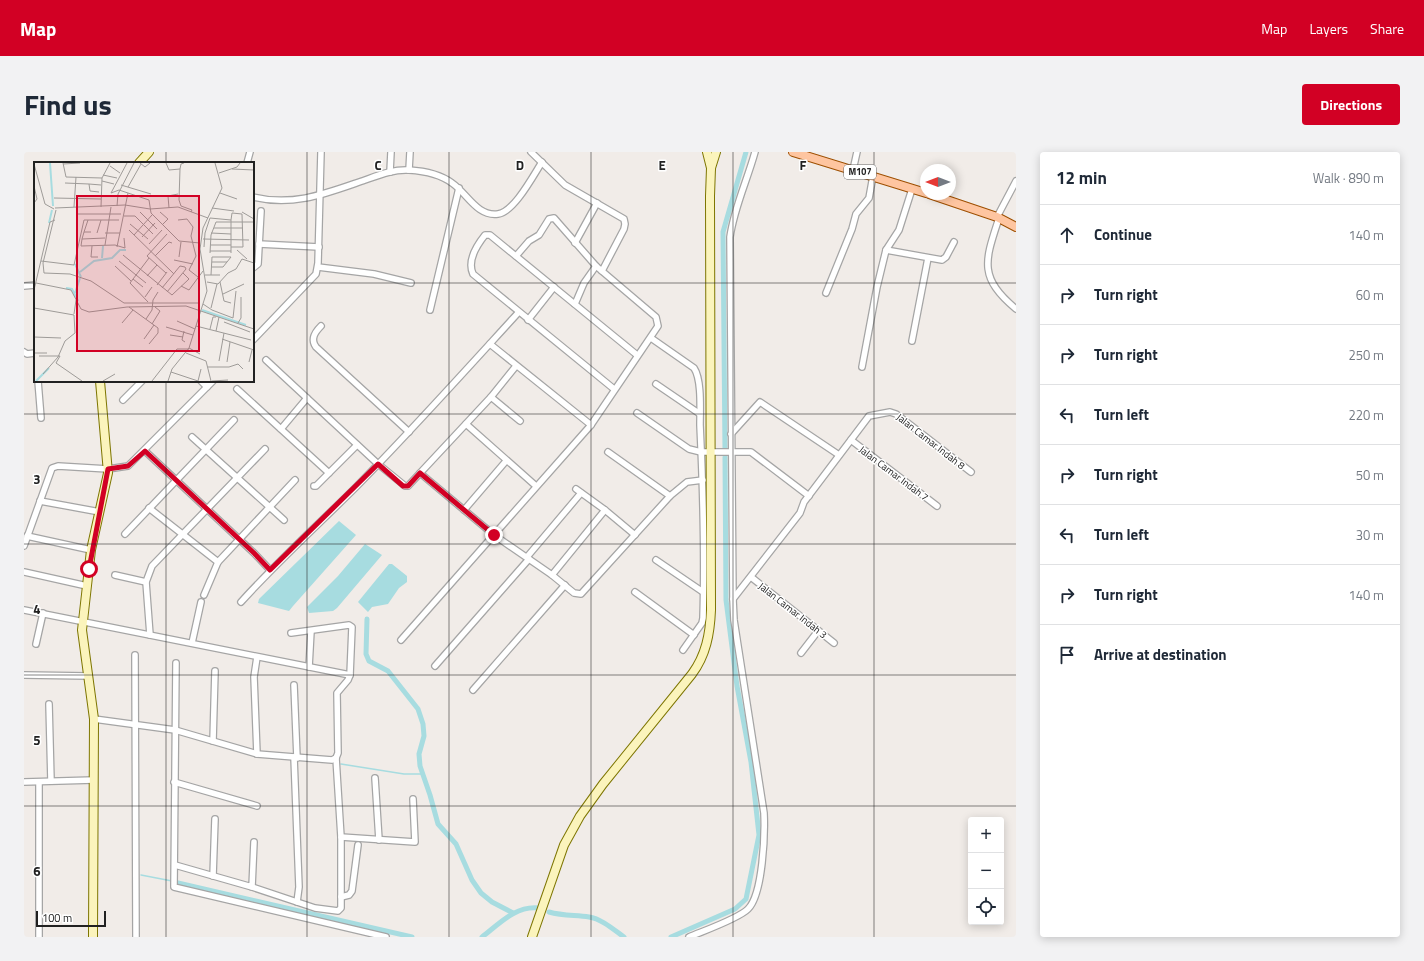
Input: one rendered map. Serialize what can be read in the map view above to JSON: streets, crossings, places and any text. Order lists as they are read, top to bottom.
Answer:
{
  "streets": {
    "main road": ["M107"],
    "street": ["Jalan Camar Indah 8", "Jalan Camar Indah 7", "Jalan Camar Indah 3"]
  },
  "crossings": [
    ["Jalan Camar Indah 8", "Jalan Camar Indah 7"]
  ],
  "scale_bar": "100 m",
  "north": "left",
  "page": {
    "header": "Map",
    "nav": ["Map", "Layers", "Share"],
    "title": "Find us",
    "buttons": "Directions",
    "heading": ["12 min", "Walk · 890 m"],
    "list": [
      ["Continue", "140 m"],
      ["Turn right", "60 m"],
      ["Turn right", "250 m"],
      ["Turn left", "220 m"],
      ["Turn right", "50 m"],
      ["Turn left", "30 m"],
      ["Turn right", "140 m"],
      "Arrive at destination"
    ],
    "map_buttons": ["+", "−"],
    "scale": "100 m"
  },
  "grid": {
    "columns": [
      "C",
      "D",
      "E",
      "F"
    ],
    "rows": [
      "3",
      "4",
      "5",
      "6"
    ]
  }
}
